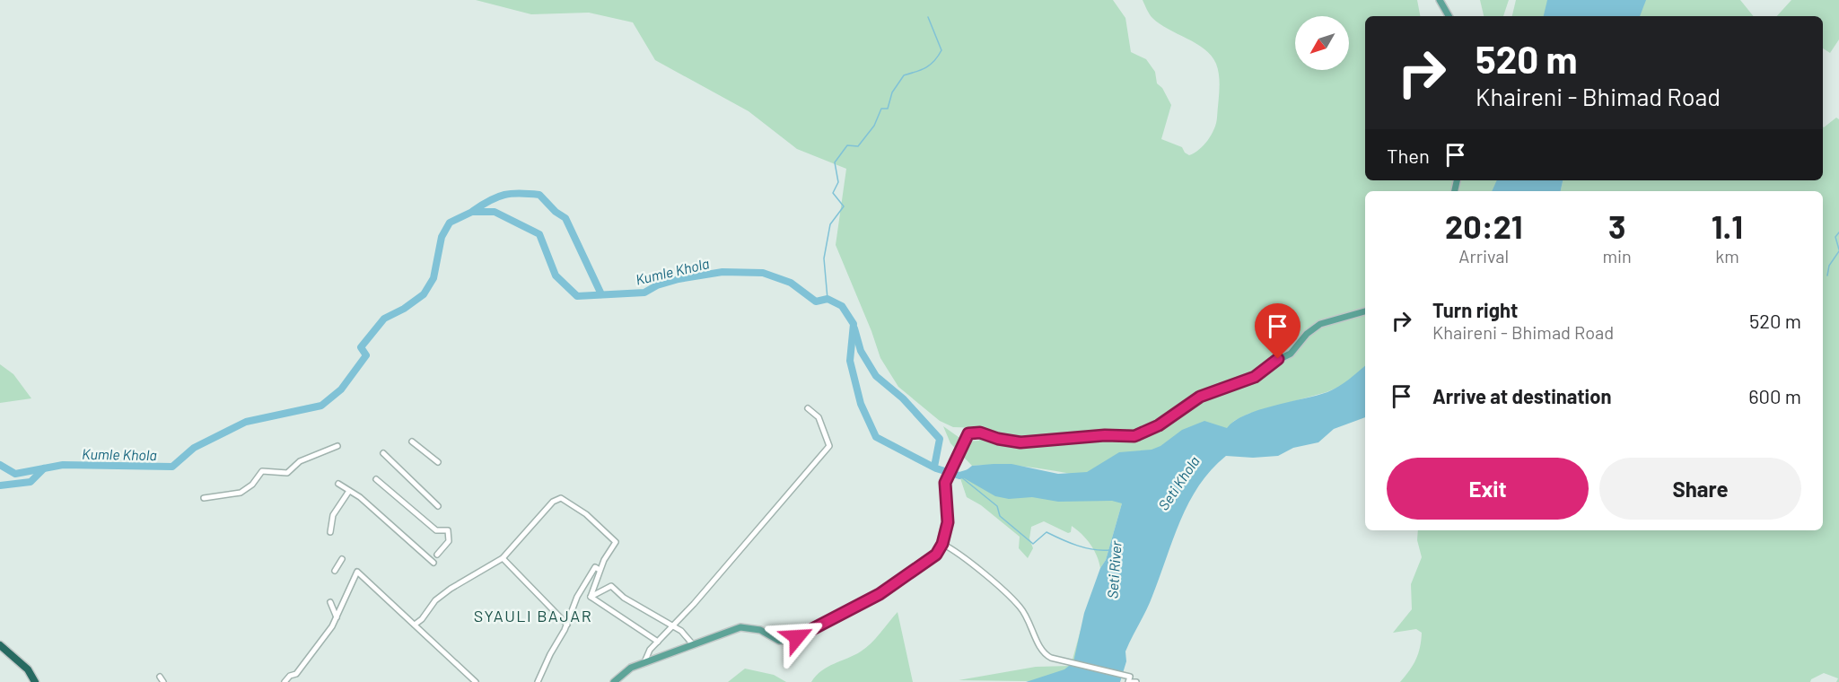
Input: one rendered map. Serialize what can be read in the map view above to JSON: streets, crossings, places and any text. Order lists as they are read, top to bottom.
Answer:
{
  "districts": ["SYAULI BAJAR"],
  "water": ["Kumle Khola", "Seti Khola", "Seti River"],
  "north": "bottom left",
  "page": {
    "turn": ["520 m", "Khaireni - Bhimad Road"],
    "then": "Then",
    "eta": [
      "20:21",
      "Arrival",
      "3",
      "min",
      "1.1",
      "km"
    ],
    "list": [
      {
        "name": "Turn right",
        "note": "Khaireni - Bhimad Road",
        "value": "520 m"
      },
      {
        "name": "Arrive at destination",
        "value": "600 m"
      }
    ],
    "buttons": ["Exit", "Share"]
  }
}
